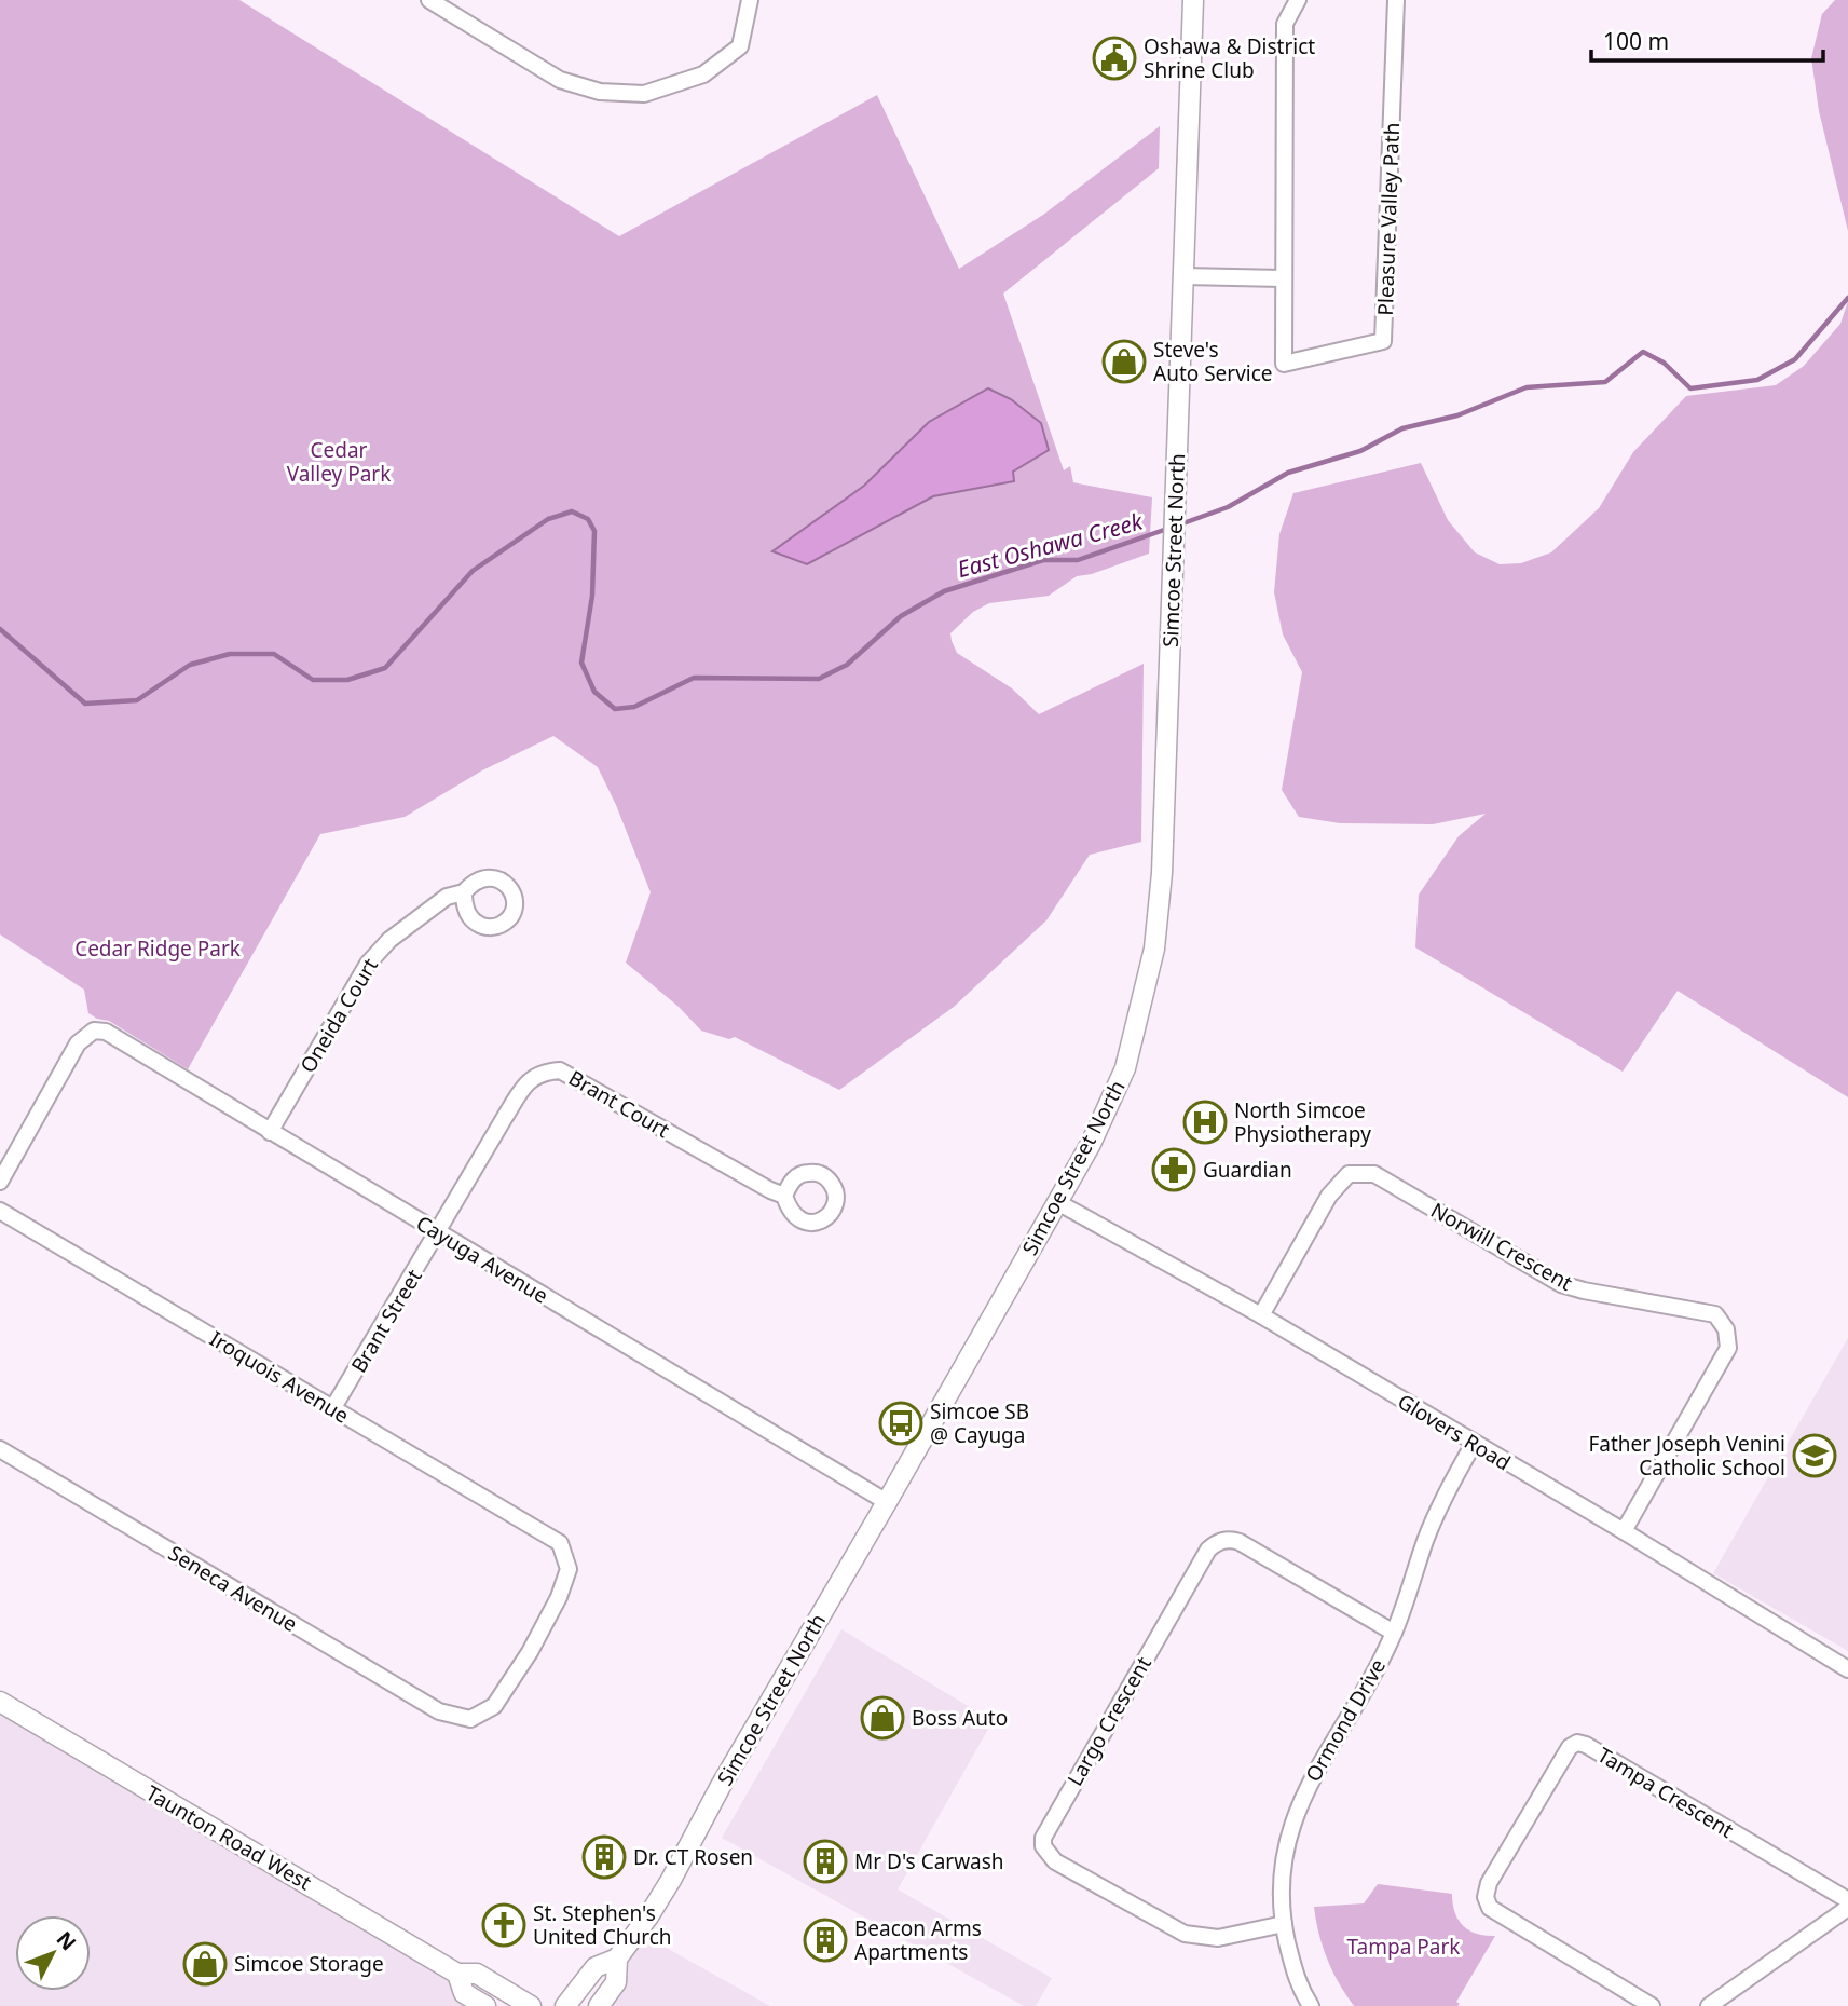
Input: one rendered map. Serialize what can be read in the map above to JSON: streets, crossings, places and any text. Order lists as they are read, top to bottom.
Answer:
{
  "streets": {
    "main road": ["Simcoe Street North", "Taunton Road West"],
    "street": [
      "Pleasure Valley Path",
      "Oneida Court",
      "Brant Court",
      "Norwill Crescent",
      "Cayuga Avenue",
      "Brant Street",
      "Iroquois Avenue",
      "Glovers Road",
      "Seneca Avenue",
      "Ormond Drive",
      "Largo Crescent",
      "Tampa Crescent"
    ]
  },
  "crossings": [
    ["Simcoe Street North", "Cayuga Avenue"],
    ["Simcoe Street North", "Glovers Road"],
    ["Oneida Court", "Cayuga Avenue"],
    ["Brant Court", "Cayuga Avenue"],
    ["Brant Court", "Brant Street"],
    ["Norwill Crescent", "Glovers Road"],
    ["Cayuga Avenue", "Brant Street"],
    ["Brant Street", "Iroquois Avenue"],
    ["Iroquois Avenue", "Seneca Avenue"],
    ["Glovers Road", "Ormond Drive"],
    ["Ormond Drive", "Largo Crescent"]
  ],
  "water": ["East Oshawa Creek"],
  "parks": ["Cedar Valley Park", "Cedar Ridge Park", "Tampa Park"],
  "places": {
    "public building": ["Oshawa & District Shrine Club"],
    "shop": ["Steve's Auto Service", "Boss Auto", "Simcoe Storage"],
    "hospital": ["North Simcoe Physiotherapy"],
    "pharmacy": ["Guardian"],
    "bus stop": ["Simcoe SB @ Cayuga"],
    "school or university": ["Father Joseph Venini Catholic School"],
    "building": ["Dr. CT Rosen", "Mr D's Carwash", "Beacon Arms Apartments"],
    "church": ["St. Stephen's United Church"]
  },
  "scale_bar": "100 m",
  "north": "top right"
}
